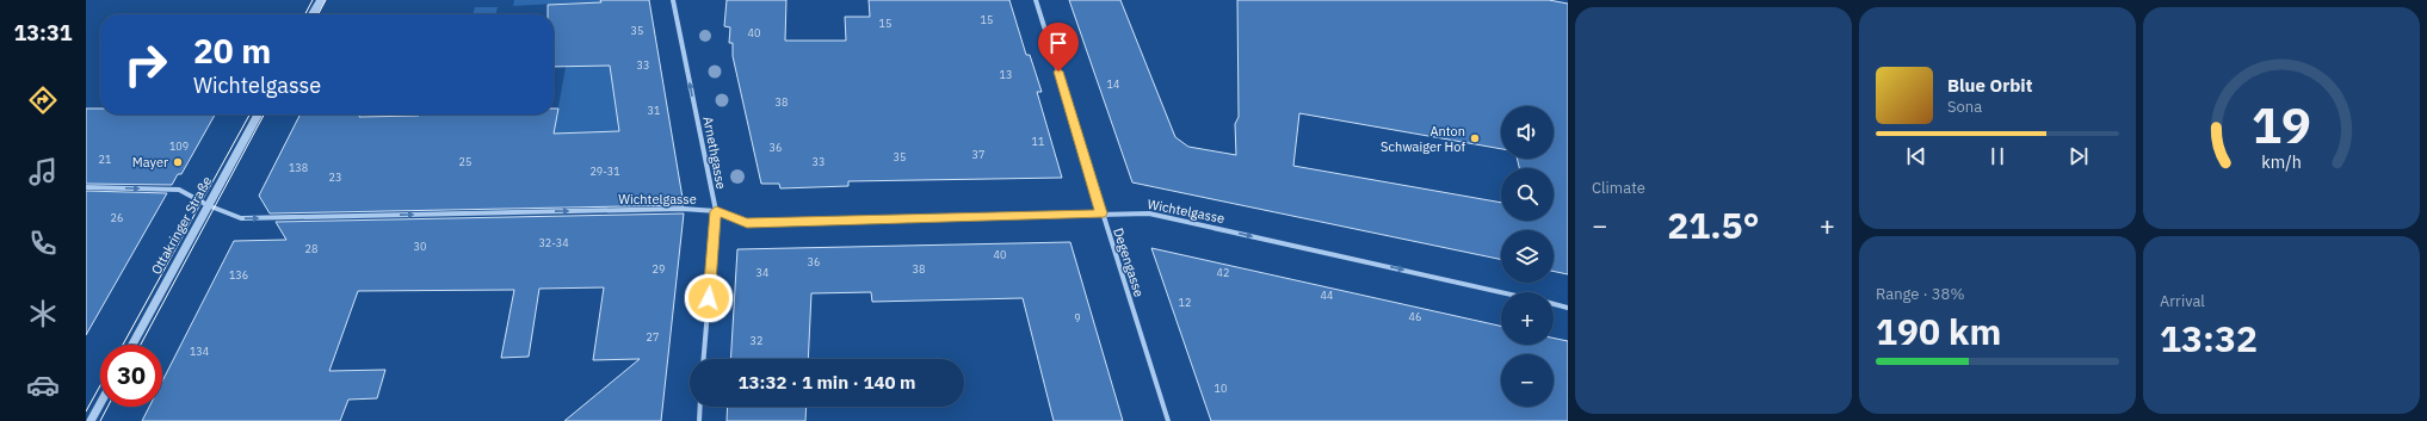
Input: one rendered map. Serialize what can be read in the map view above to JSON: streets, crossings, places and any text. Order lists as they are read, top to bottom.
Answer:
{
  "streets": {
    "street": [
      "Arnethgasse",
      "Wichtelgasse",
      "Ottakringer Straße",
      "Degengasse"
    ]
  },
  "crossings": [
    ["Arnethgasse", "Wichtelgasse"],
    ["Wichtelgasse", "Ottakringer Straße"],
    ["Wichtelgasse", "Degengasse"]
  ],
  "one_way": ["Arnethgasse", "Wichtelgasse"],
  "places": ["Anton Schwaiger Hof", "Mayer"],
  "house_numbers": [
    "15",
    "15",
    "35",
    "40",
    "33",
    "13",
    "14",
    "38",
    "31",
    "11",
    "109",
    "36",
    "37",
    "35",
    "21",
    "25",
    "33",
    "138",
    "29-31",
    "23",
    "26",
    "32-34",
    "30",
    "28",
    "40",
    "36",
    "29",
    "38",
    "34",
    "42",
    "136",
    "44",
    "12",
    "46",
    "9",
    "27",
    "32",
    "134",
    "10"
  ],
  "page": {
    "tabs": "13:31",
    "tile": [
      "Climate",
      ["Range · 38%", "190 km"],
      ["Arrival", "13:32"]
    ],
    "turn": ["20 m", "Wichtelgasse"],
    "song": ["Blue Orbit", "Sona"],
    "map_buttons": ["+", "−"],
    "heat": ["−", "21.5°", "+"],
    "limit": "30",
    "trip": "13:32 · 1 min · 140 m",
    "gauge": ["19", "km/h"]
  }
}
